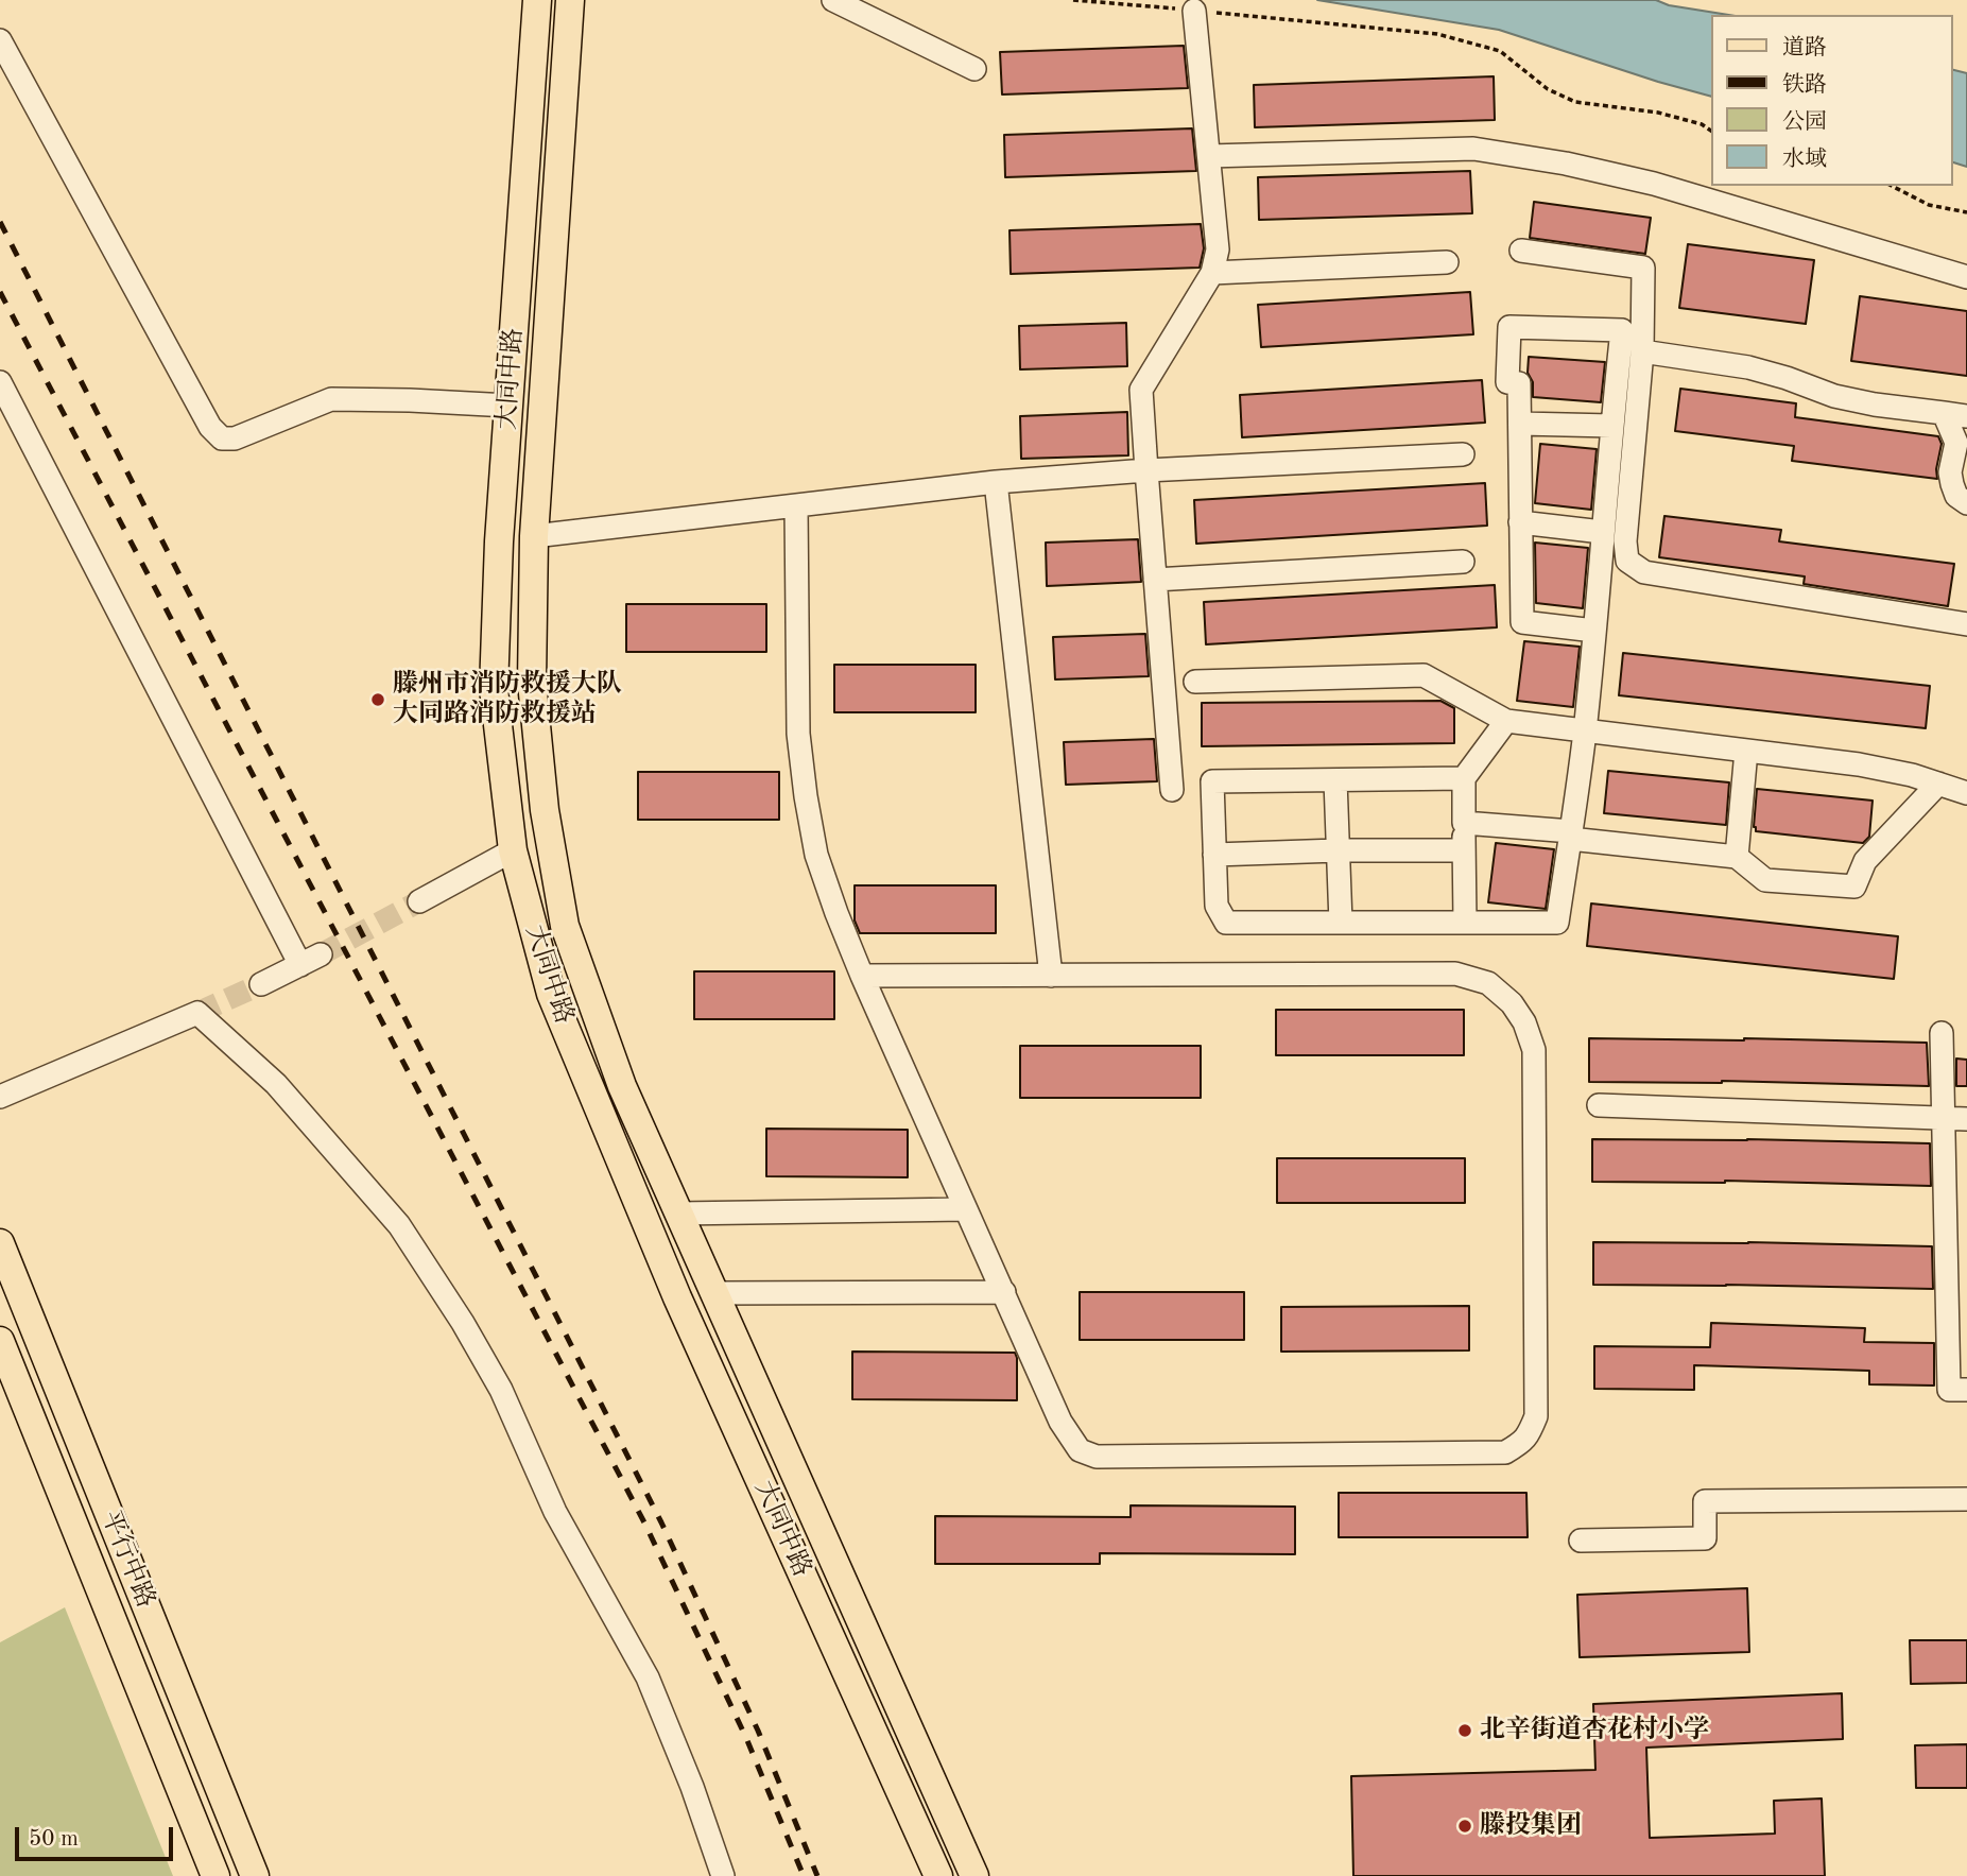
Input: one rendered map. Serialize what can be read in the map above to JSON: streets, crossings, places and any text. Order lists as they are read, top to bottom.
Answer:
{
  "streets": {
    "main road": ["大同中路", "平行中路"]
  },
  "places": ["滕州市消防救援大队 大同路消防救援站", "北辛街道杏花村小学", "滕投集团"],
  "legend": [
    "道路",
    "铁路",
    "公园",
    "水域"
  ],
  "scale_bar": "50 m"
}
